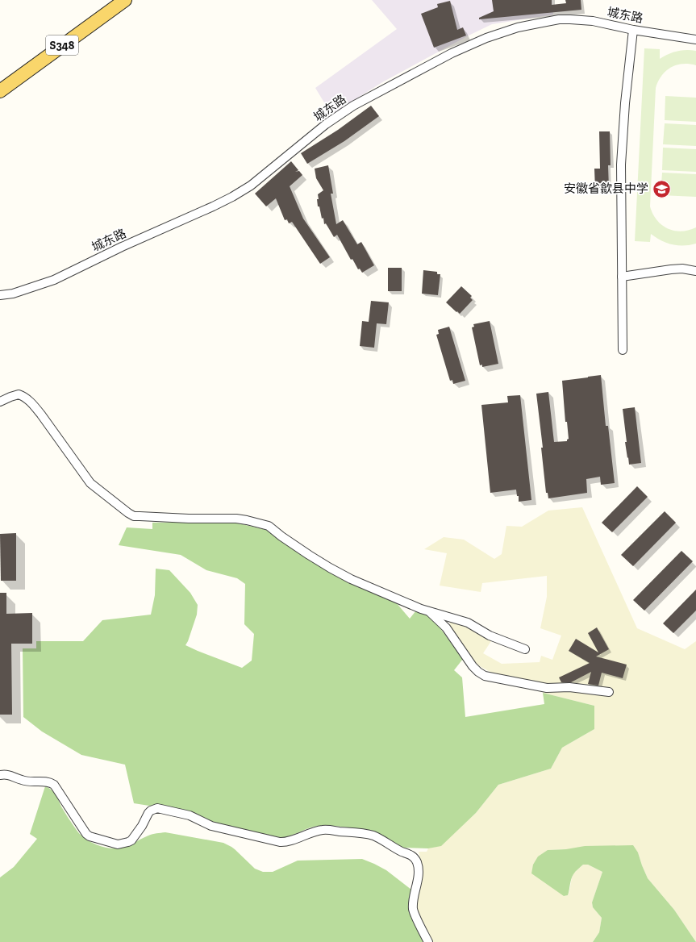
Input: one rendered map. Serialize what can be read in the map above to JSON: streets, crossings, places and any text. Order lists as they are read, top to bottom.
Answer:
{
  "streets": {
    "main road": ["S348"],
    "street": ["城东路"]
  },
  "places": {
    "school or university": ["安徽省歙县中学"]
  }
}
